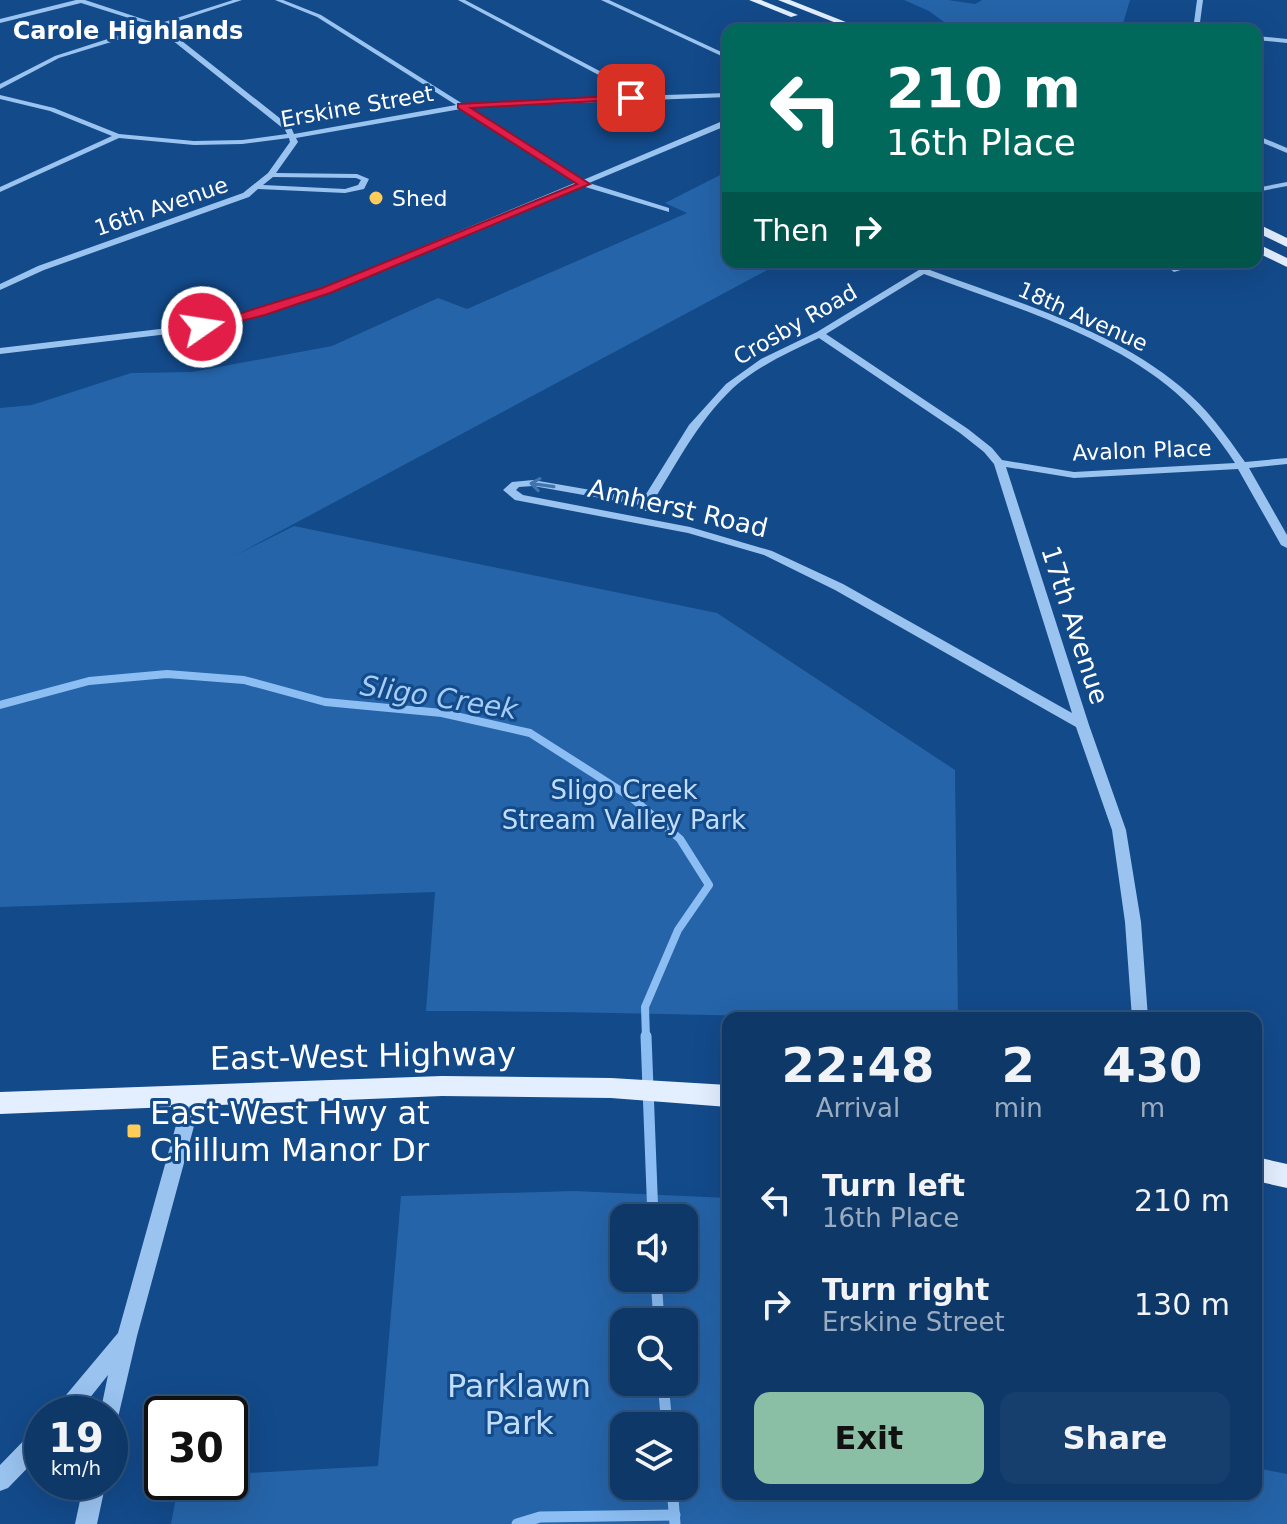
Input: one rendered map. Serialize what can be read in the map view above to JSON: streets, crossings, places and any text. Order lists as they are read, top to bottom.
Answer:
{
  "streets": {
    "main road": ["East-West Highway"],
    "street": [
      "Erskine Street",
      "16th Avenue",
      "18th Avenue",
      "Crosby Road",
      "Avalon Place",
      "Amherst Road",
      "17th Avenue"
    ]
  },
  "crossings": [
    ["Erskine Street", "16th Avenue"],
    ["18th Avenue", "Crosby Road"],
    ["18th Avenue", "Avalon Place"],
    ["Crosby Road", "Amherst Road"],
    ["Crosby Road", "17th Avenue"],
    ["Avalon Place", "17th Avenue"],
    ["Amherst Road", "17th Avenue"]
  ],
  "districts": ["Carole Highlands"],
  "water": ["Sligo Creek"],
  "parks": ["Sligo Creek Stream Valley Park", "Parklawn Park"],
  "places": {
    "other": ["Shed"],
    "transit": ["East-West Hwy at Chillum Manor Dr"]
  },
  "page": {
    "turn": ["210 m", "16th Place"],
    "then": "Then",
    "eta": [
      "22:48",
      "Arrival",
      "2",
      "min",
      "430",
      "m"
    ],
    "list": [
      {
        "name": "Turn left",
        "note": "16th Place",
        "value": "210 m"
      },
      {
        "name": "Turn right",
        "note": "Erskine Street",
        "value": "130 m"
      }
    ],
    "buttons": ["Exit", "Share"],
    "speed": "19 km/h",
    "limit": "30"
  }
}
